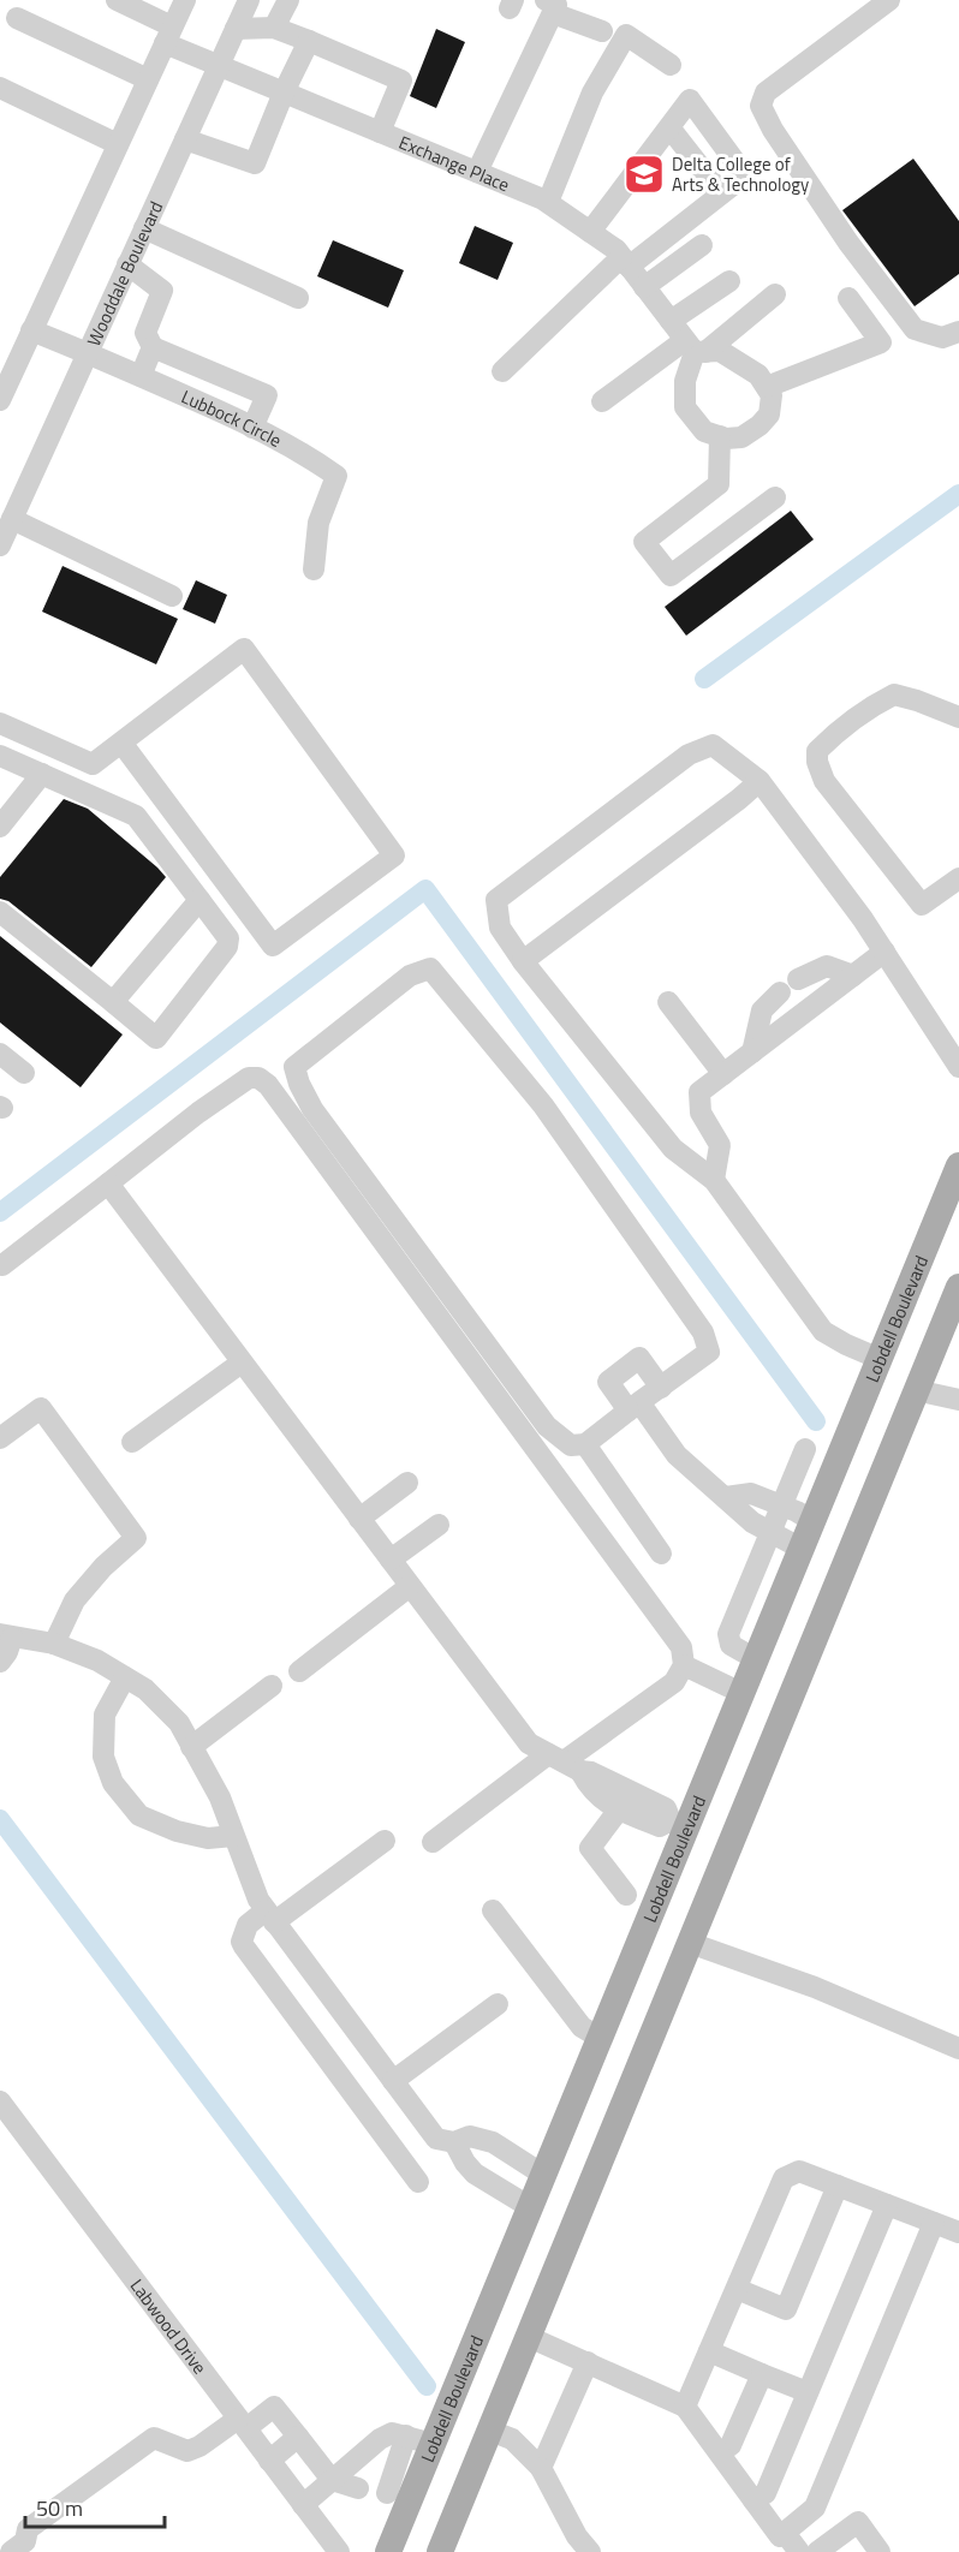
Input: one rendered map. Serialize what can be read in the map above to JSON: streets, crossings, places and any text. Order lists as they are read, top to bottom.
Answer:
{
  "streets": {
    "main road": ["Lobdell Boulevard"],
    "street": [
      "Exchange Place",
      "Wooddale Boulevard",
      "Lubbock Circle",
      "Labwood Drive"
    ]
  },
  "crossings": [
    ["Exchange Place", "Wooddale Boulevard"],
    ["Wooddale Boulevard", "Lubbock Circle"]
  ],
  "places": {
    "school or university": ["Delta College of Arts & Technology"]
  },
  "scale_bar": "50 m"
}
